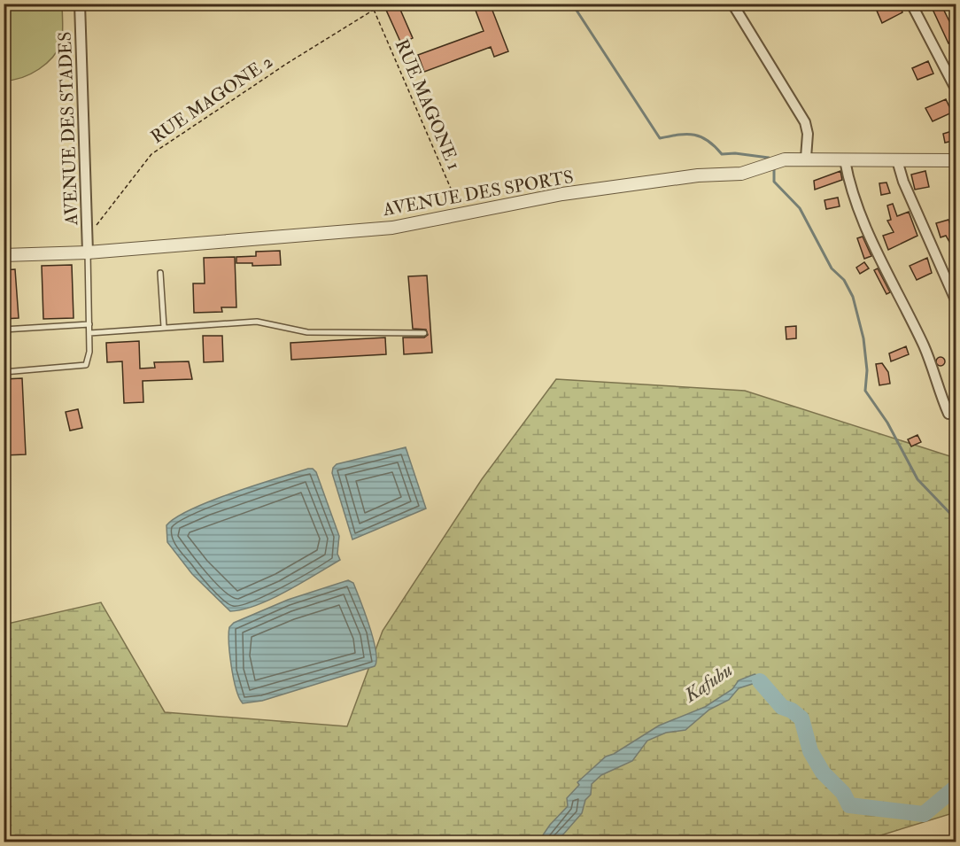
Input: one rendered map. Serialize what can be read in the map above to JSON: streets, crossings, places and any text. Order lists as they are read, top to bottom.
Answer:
{
  "streets": {
    "street": ["AVENUE DES STADES", "AVENUE DES SPORTS"],
    "path": ["RUE MAGONE 2", "RUE MAGONE 1"]
  },
  "crossings": [
    ["RUE MAGONE 2", "RUE MAGONE 1"],
    ["RUE MAGONE 2", "AVENUE DES STADES"],
    ["RUE MAGONE 1", "AVENUE DES SPORTS"],
    ["AVENUE DES STADES", "AVENUE DES SPORTS"]
  ],
  "water": ["Kafubu"]
}
